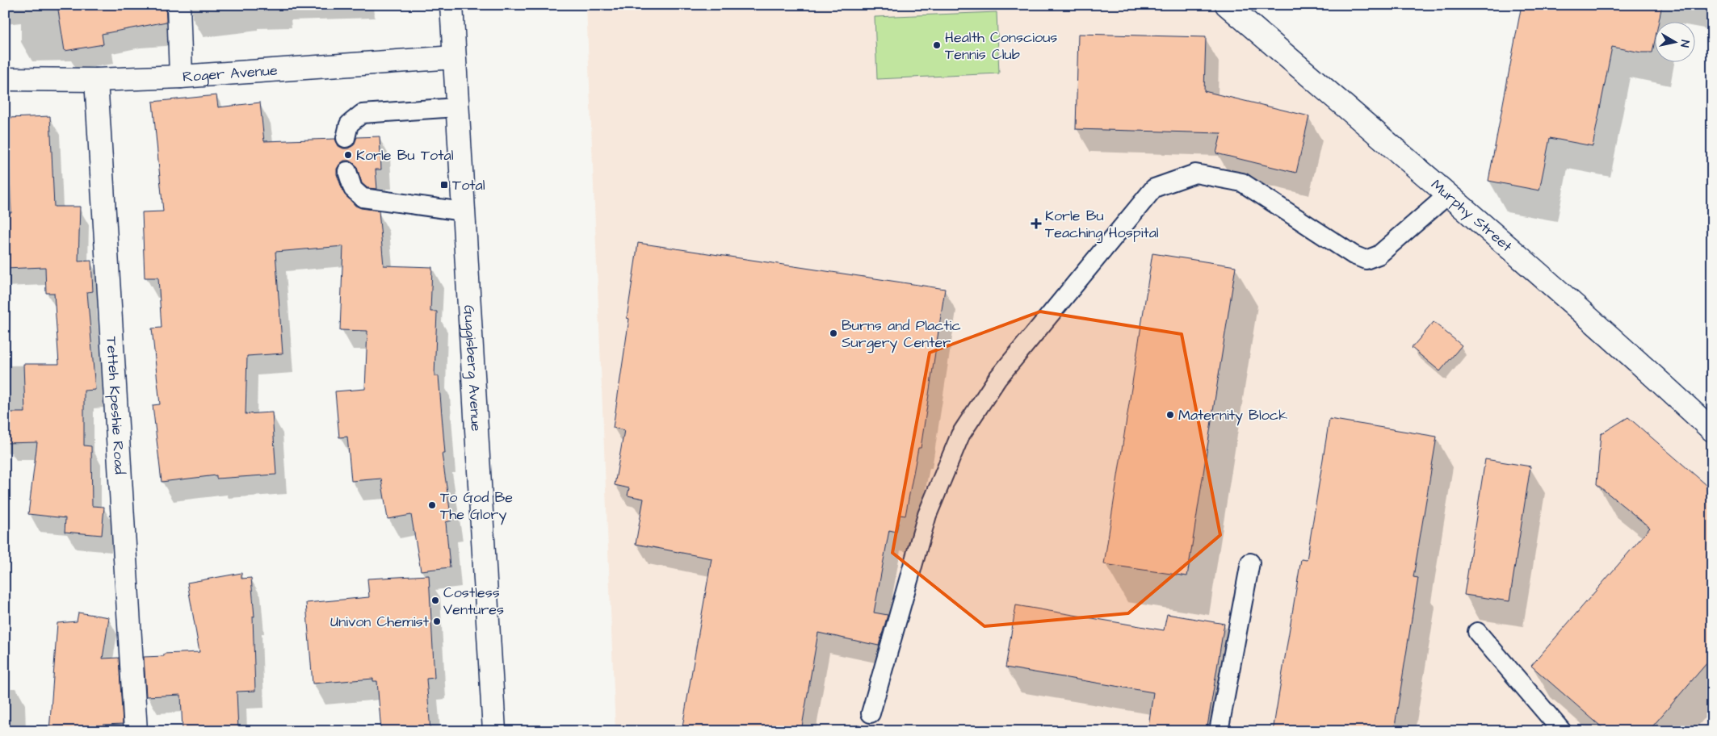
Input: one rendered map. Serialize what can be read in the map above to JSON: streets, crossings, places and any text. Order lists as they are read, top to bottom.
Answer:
{
  "streets": {
    "street": [
      "Roger Avenue",
      "Murphy Street",
      "Guggisberg Avenue",
      "Tetteh Kpeshie Road"
    ]
  },
  "crossings": [
    ["Roger Avenue", "Guggisberg Avenue"],
    ["Roger Avenue", "Tetteh Kpeshie Road"]
  ],
  "places": {
    "other": [
      "Health Conscious Tennis Club",
      "Korle Bu Total",
      "Burns and Plactic Surgery Center",
      "Maternity Block",
      "To God Be The Glory",
      "Costless Ventures",
      "Univon Chemist"
    ],
    "transit": ["Total"],
    "health": ["Korle Bu Teaching Hospital"]
  },
  "north": "right"
}
